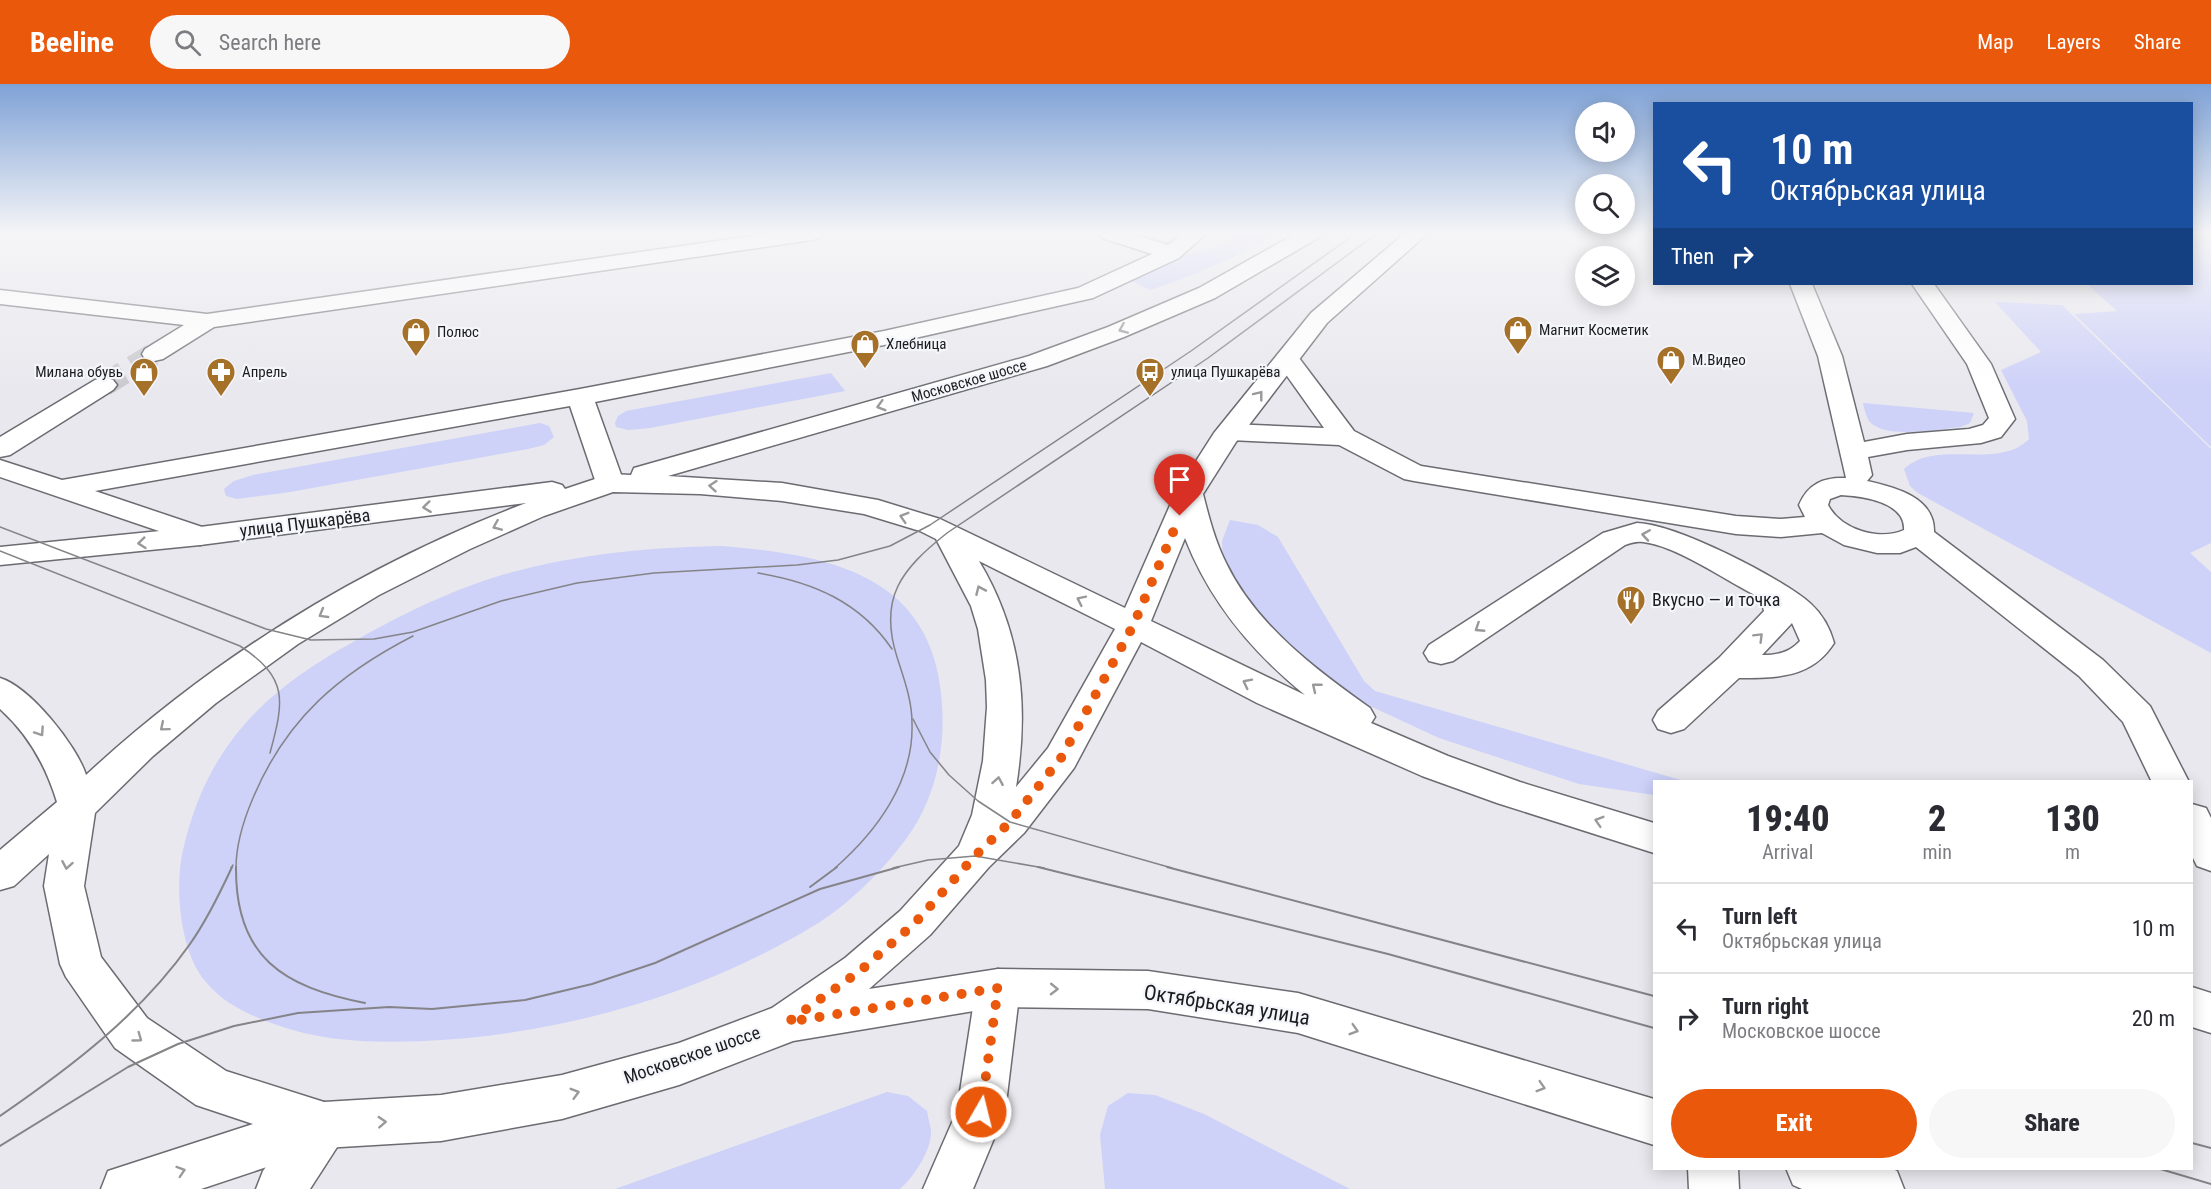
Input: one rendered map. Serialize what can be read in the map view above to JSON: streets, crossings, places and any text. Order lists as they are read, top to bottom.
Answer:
{
  "streets": {
    "main road": ["Московское шоссе", "улица Пушкарёва", "Октябрьская улица"]
  },
  "crossings": [
    ["Московское шоссе", "улица Пушкарёва"],
    ["Московское шоссе", "Октябрьская улица"]
  ],
  "places": {
    "shop": [
      "Магнит Косметик",
      "Полюс",
      "Хлебница",
      "М.Видео",
      "Милана обувь"
    ],
    "pharmacy": ["Апрель"],
    "bus stop": ["улица Пушкарёва"],
    "restaurant": ["Вкусно — и точка"]
  },
  "page": {
    "header": "Beeline",
    "search": "Search here",
    "nav": ["Map", "Layers", "Share"],
    "turn": ["10 m", "Октябрьская улица"],
    "then": "Then",
    "eta": [
      "19:40",
      "Arrival",
      "2",
      "min",
      "130",
      "m"
    ],
    "list": [
      {
        "name": "Turn left",
        "note": "Октябрьская улица",
        "value": "10 m"
      },
      {
        "name": "Turn right",
        "note": "Московское шоссе",
        "value": "20 m"
      }
    ],
    "buttons": ["Exit", "Share"]
  }
}
